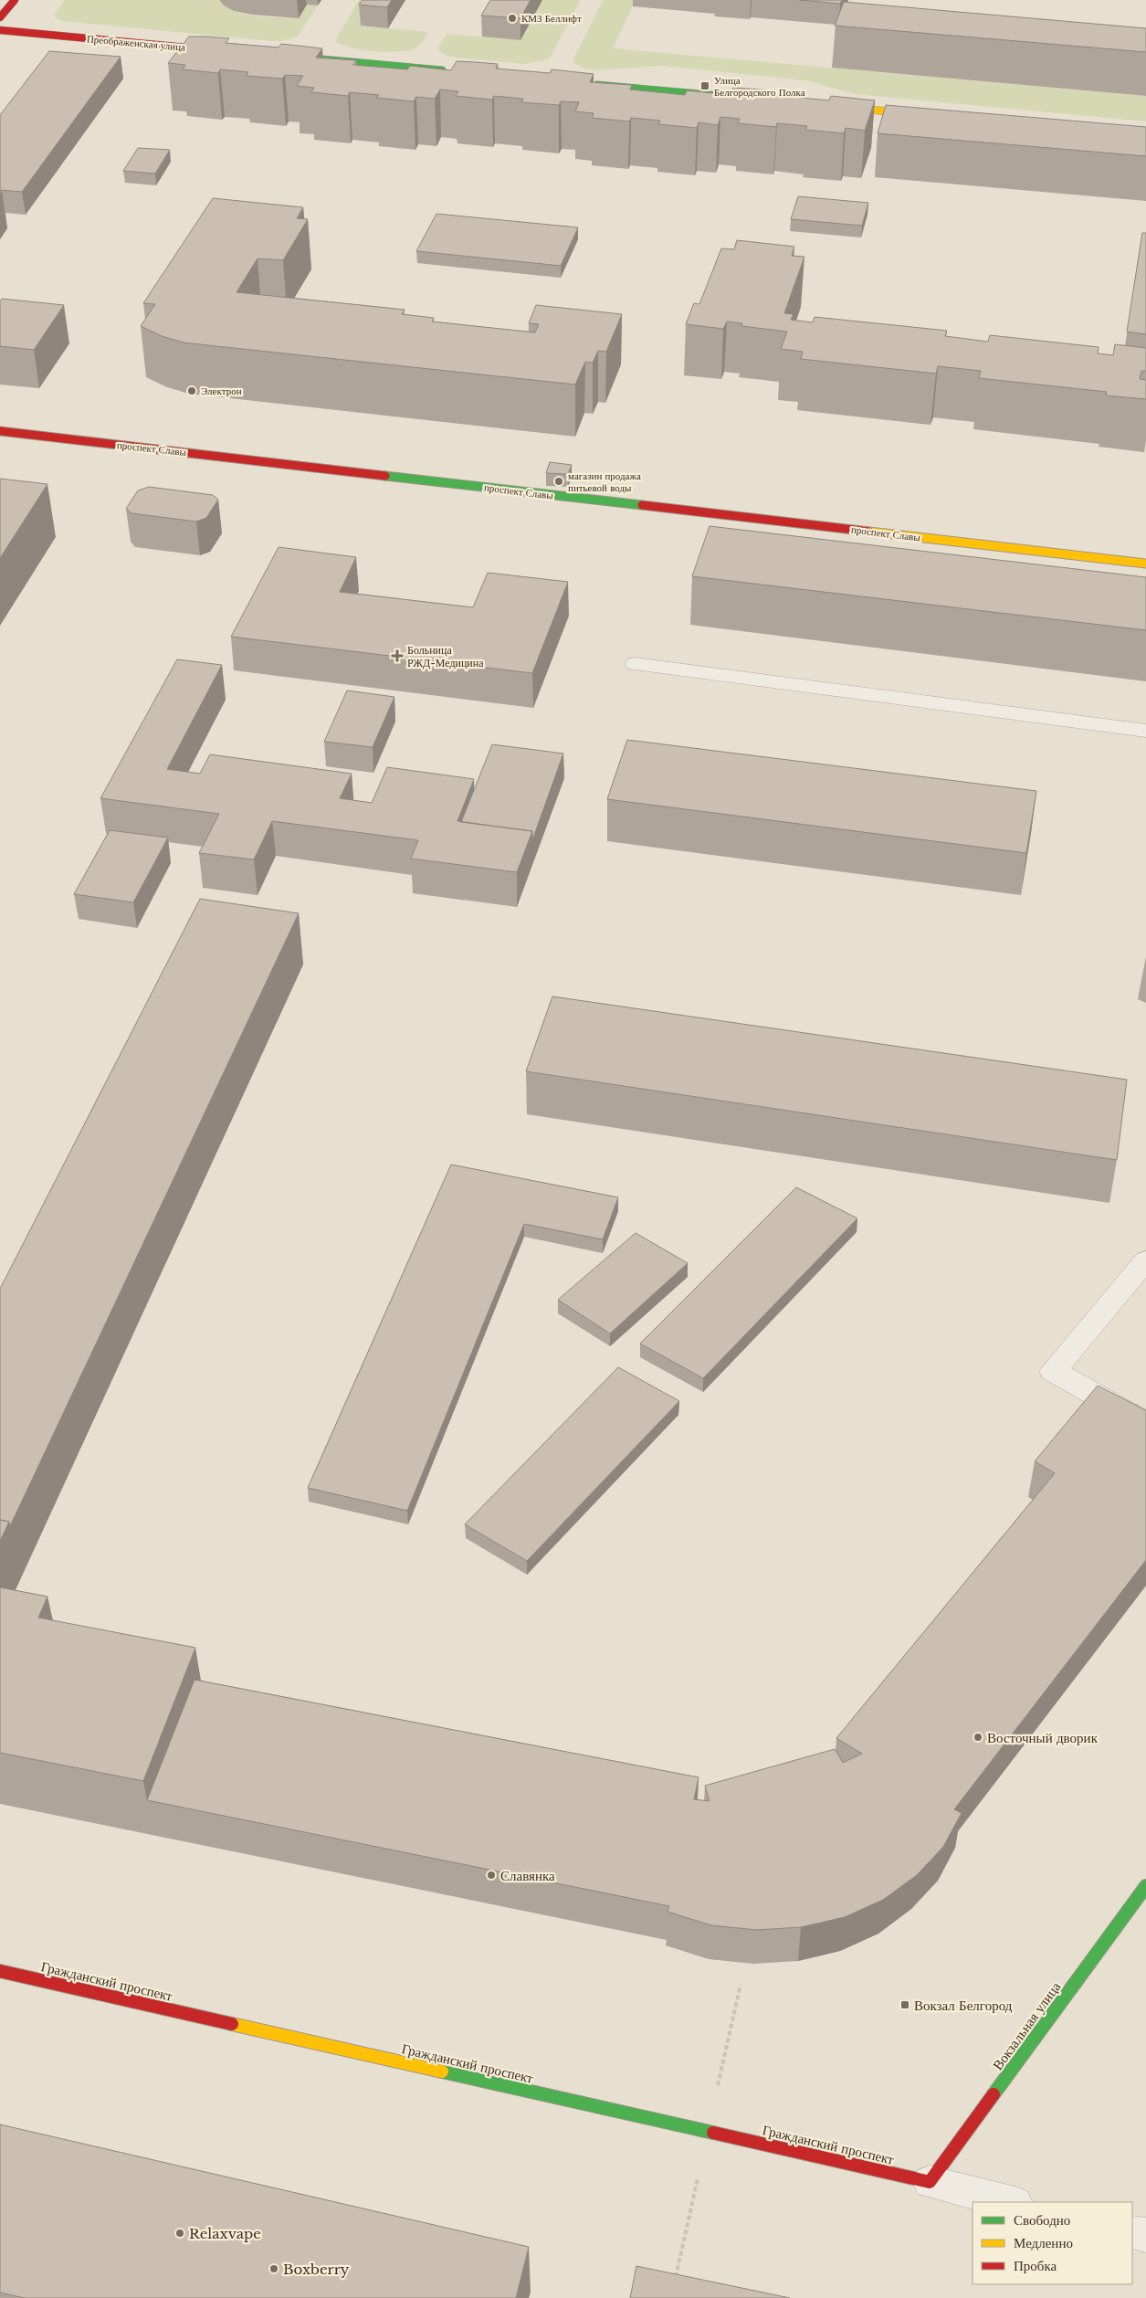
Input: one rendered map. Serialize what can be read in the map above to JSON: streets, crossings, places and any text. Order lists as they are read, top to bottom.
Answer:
{
  "streets": {
    "main road": [
      "Преображенская улица",
      "проспект Славы",
      "Гражданский проспект",
      "Вокзальная улица"
    ]
  },
  "crossings": [
    ["Гражданский проспект", "Вокзальная улица"]
  ],
  "places": {
    "other": [
      "КМЗ Беллифт",
      "Электрон",
      "магазин продажа питьевой воды",
      "Восточный дворик",
      "Славянка",
      "Relaxvape",
      "Boxberry"
    ],
    "transit": ["Улица Белгородского Полка", "Вокзал Белгород"],
    "health": ["Больница РЖД-Медицина"]
  },
  "legend": ["Свободно", "Медленно", "Пробка"]
}
